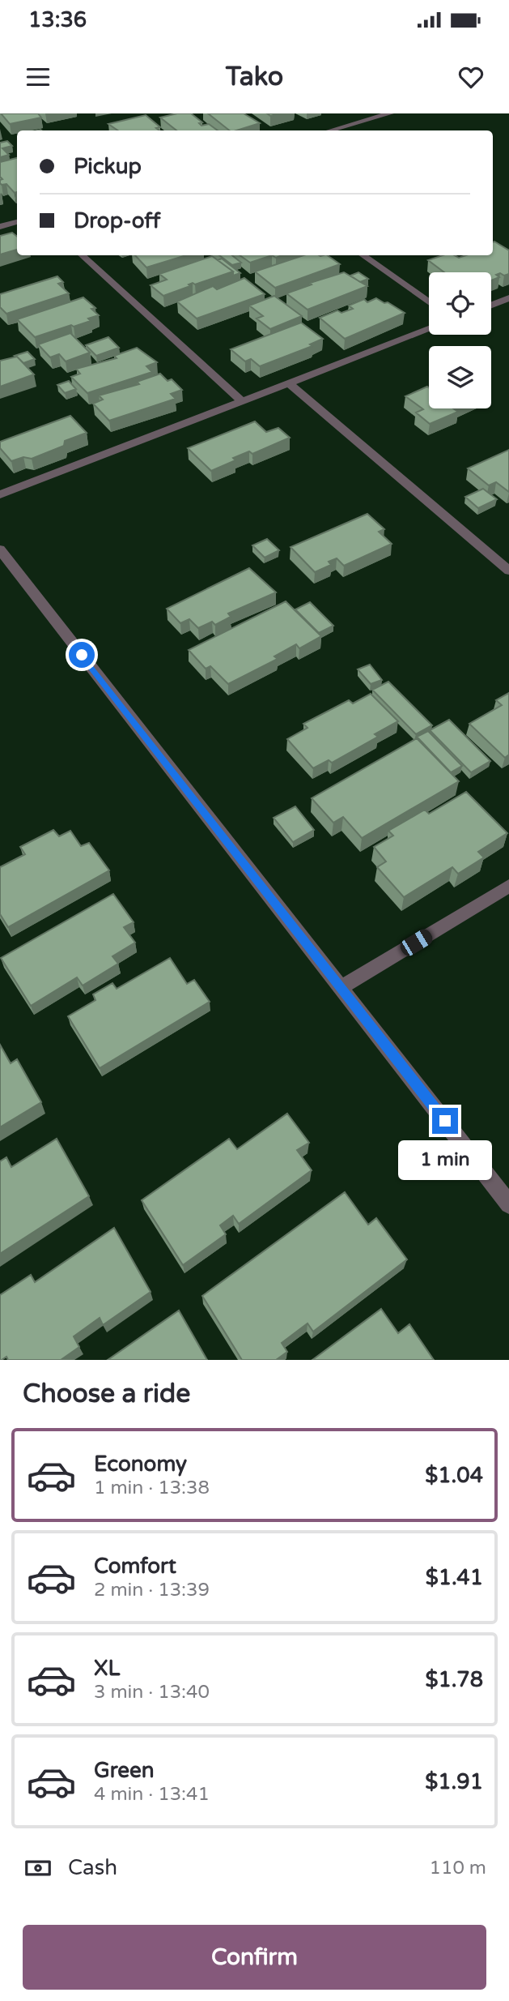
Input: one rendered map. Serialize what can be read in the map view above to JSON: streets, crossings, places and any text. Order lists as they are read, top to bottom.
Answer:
{
  "page": {
    "status": "13:36",
    "header": "Tako",
    "banner": ["Pickup", "Drop-off"],
    "bubble": "1 min",
    "heading": "Choose a ride",
    "list": [
      {
        "name": "Economy",
        "note": "1 min · 13:38",
        "value": "$1.04"
      },
      {
        "name": "Comfort",
        "note": "2 min · 13:39",
        "value": "$1.41"
      },
      {
        "name": "XL",
        "note": "3 min · 13:40",
        "value": "$1.78"
      },
      {
        "name": "Green",
        "note": "4 min · 13:41",
        "value": "$1.91"
      }
    ],
    "pay": ["Cash", "110 m"],
    "buttons": "Confirm"
  }
}
